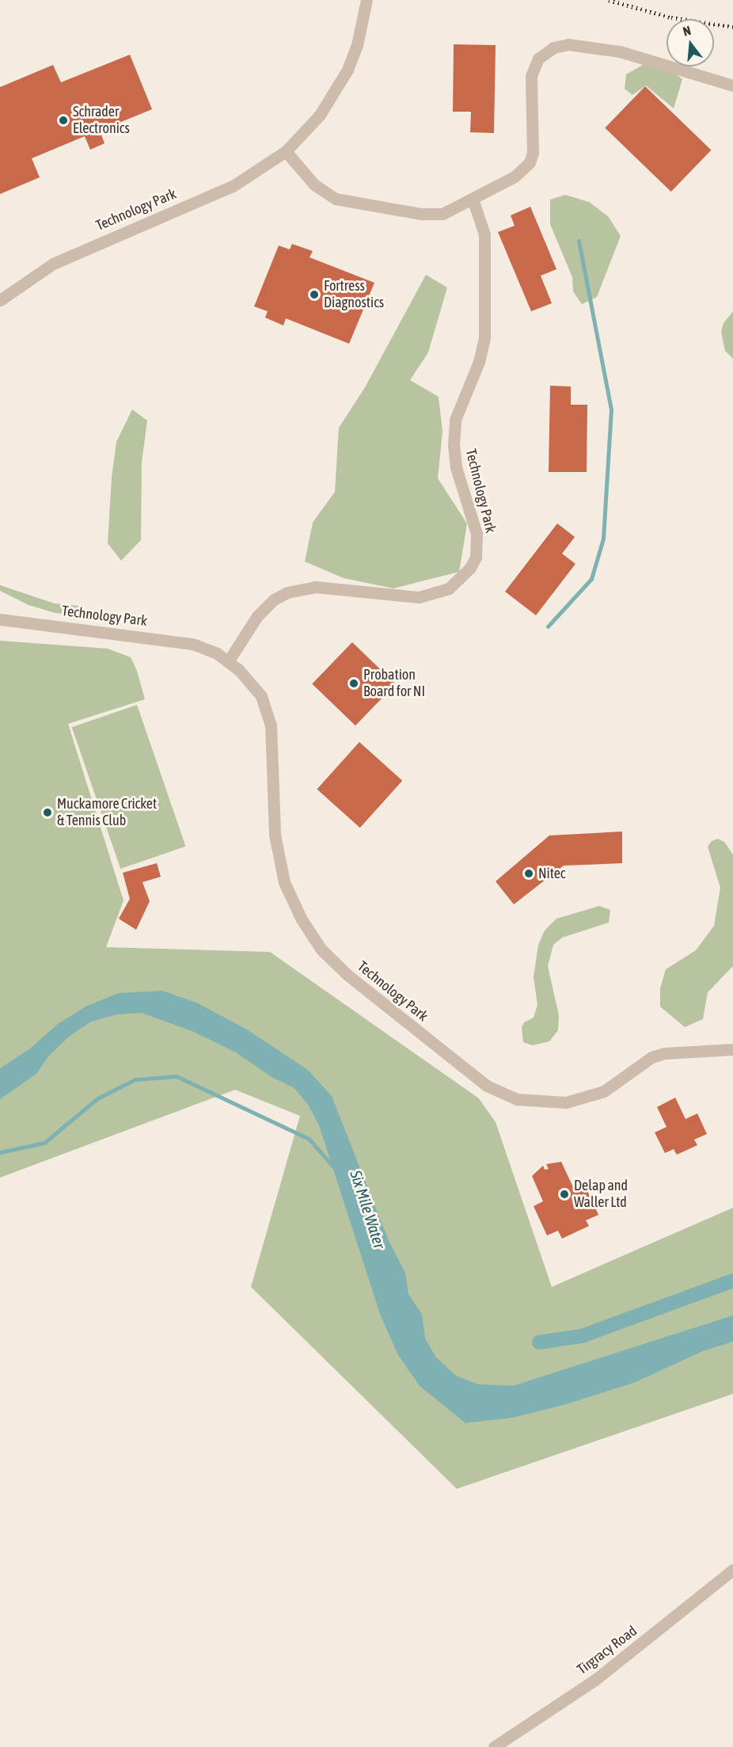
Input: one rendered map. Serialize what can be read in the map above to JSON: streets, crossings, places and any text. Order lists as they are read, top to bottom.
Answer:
{
  "streets": {
    "street": ["Technology Park", "Tirgracy Road"]
  },
  "water": ["Six Mile Water"],
  "places": [
    "Schrader Electronics",
    "Fortress Diagnostics",
    "Probation Board for NI",
    "Muckamore Cricket & Tennis Club",
    "Nitec",
    "Delap and Waller Ltd"
  ],
  "north": "top"
}
